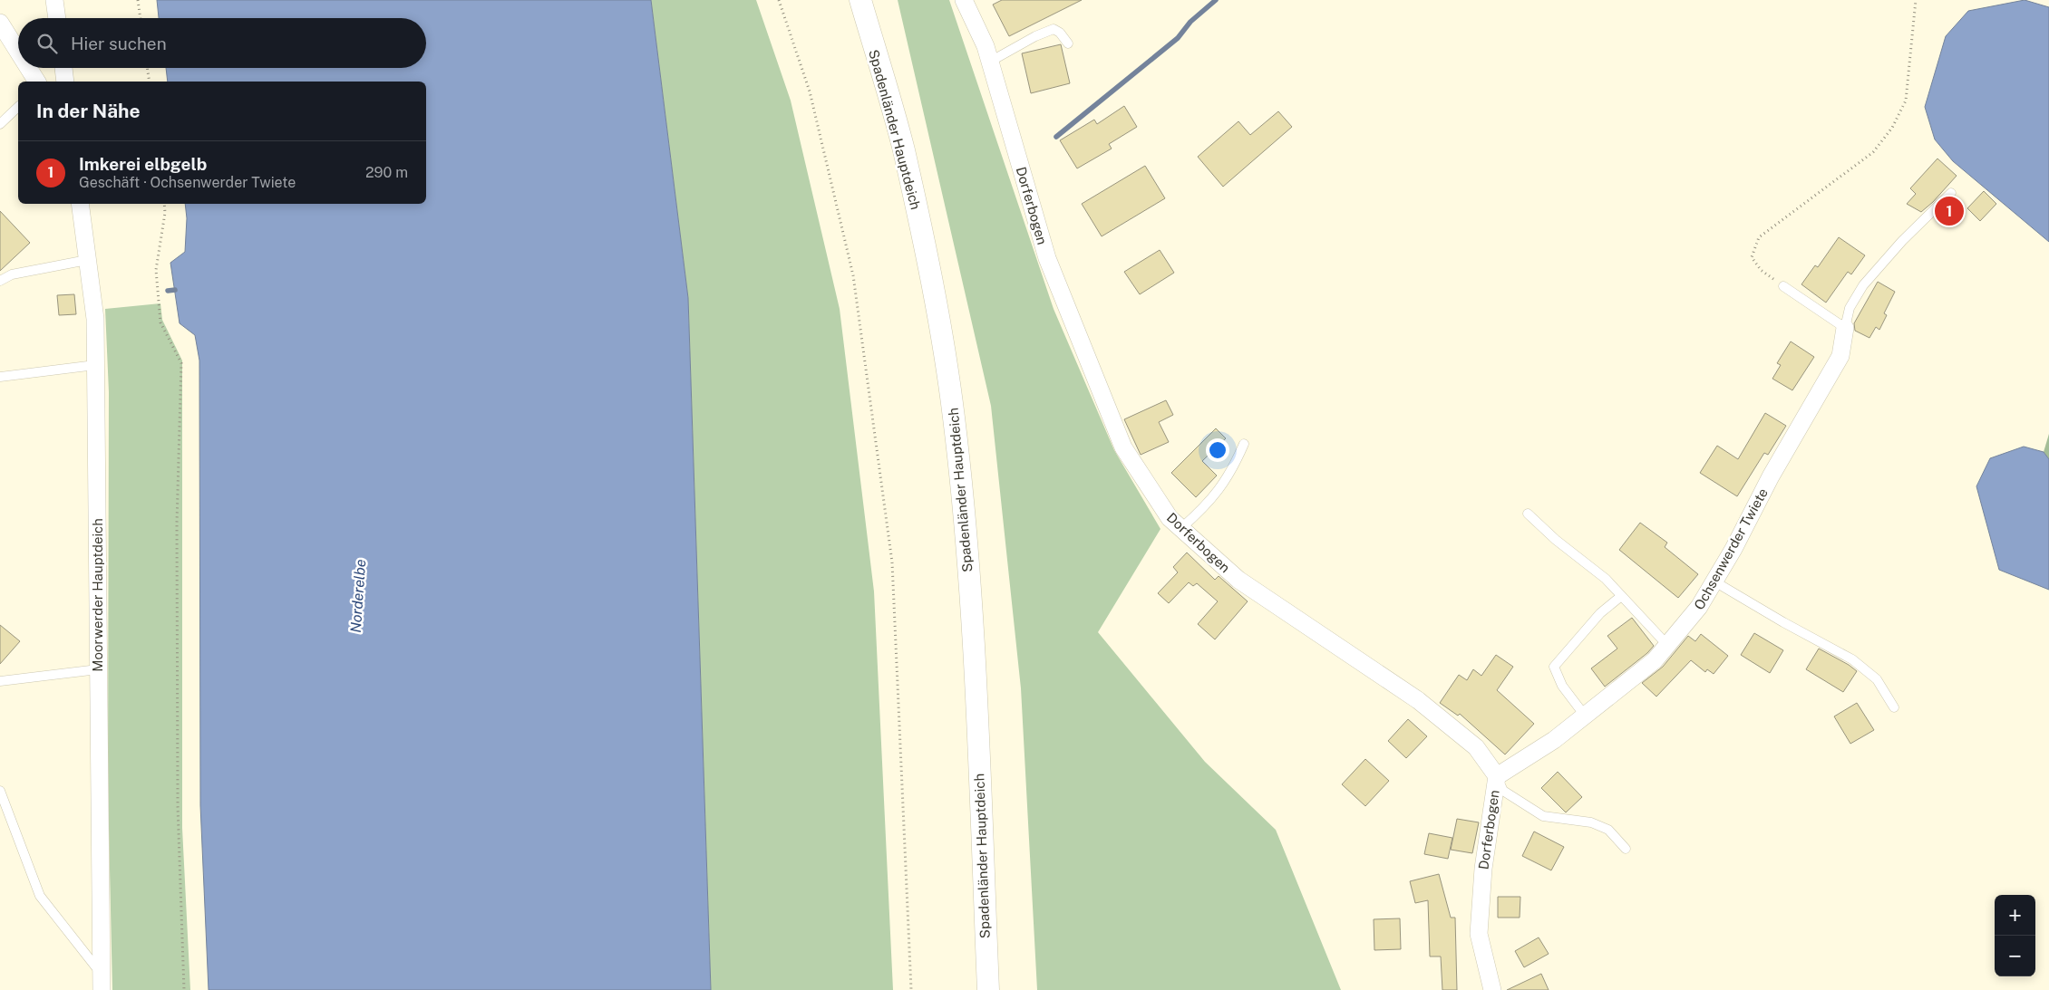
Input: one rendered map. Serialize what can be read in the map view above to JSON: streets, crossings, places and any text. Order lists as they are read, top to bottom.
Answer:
{
  "streets": {
    "street": [
      "Spadenländer Hauptdeich",
      "Dorferbogen",
      "Ochsenwerder Twiete",
      "Moorwerder Hauptdeich"
    ]
  },
  "crossings": [
    ["Dorferbogen", "Ochsenwerder Twiete"]
  ],
  "water": ["Norderelbe"],
  "page": {
    "search": "Hier suchen",
    "heading": "In der Nähe",
    "list": [
      {
        "mark": "1",
        "name": "Imkerei elbgelb",
        "note": "Geschäft · Ochsenwerder Twiete",
        "value": "290 m"
      }
    ],
    "pins": "1",
    "map_buttons": ["+", "−"]
  }
}
